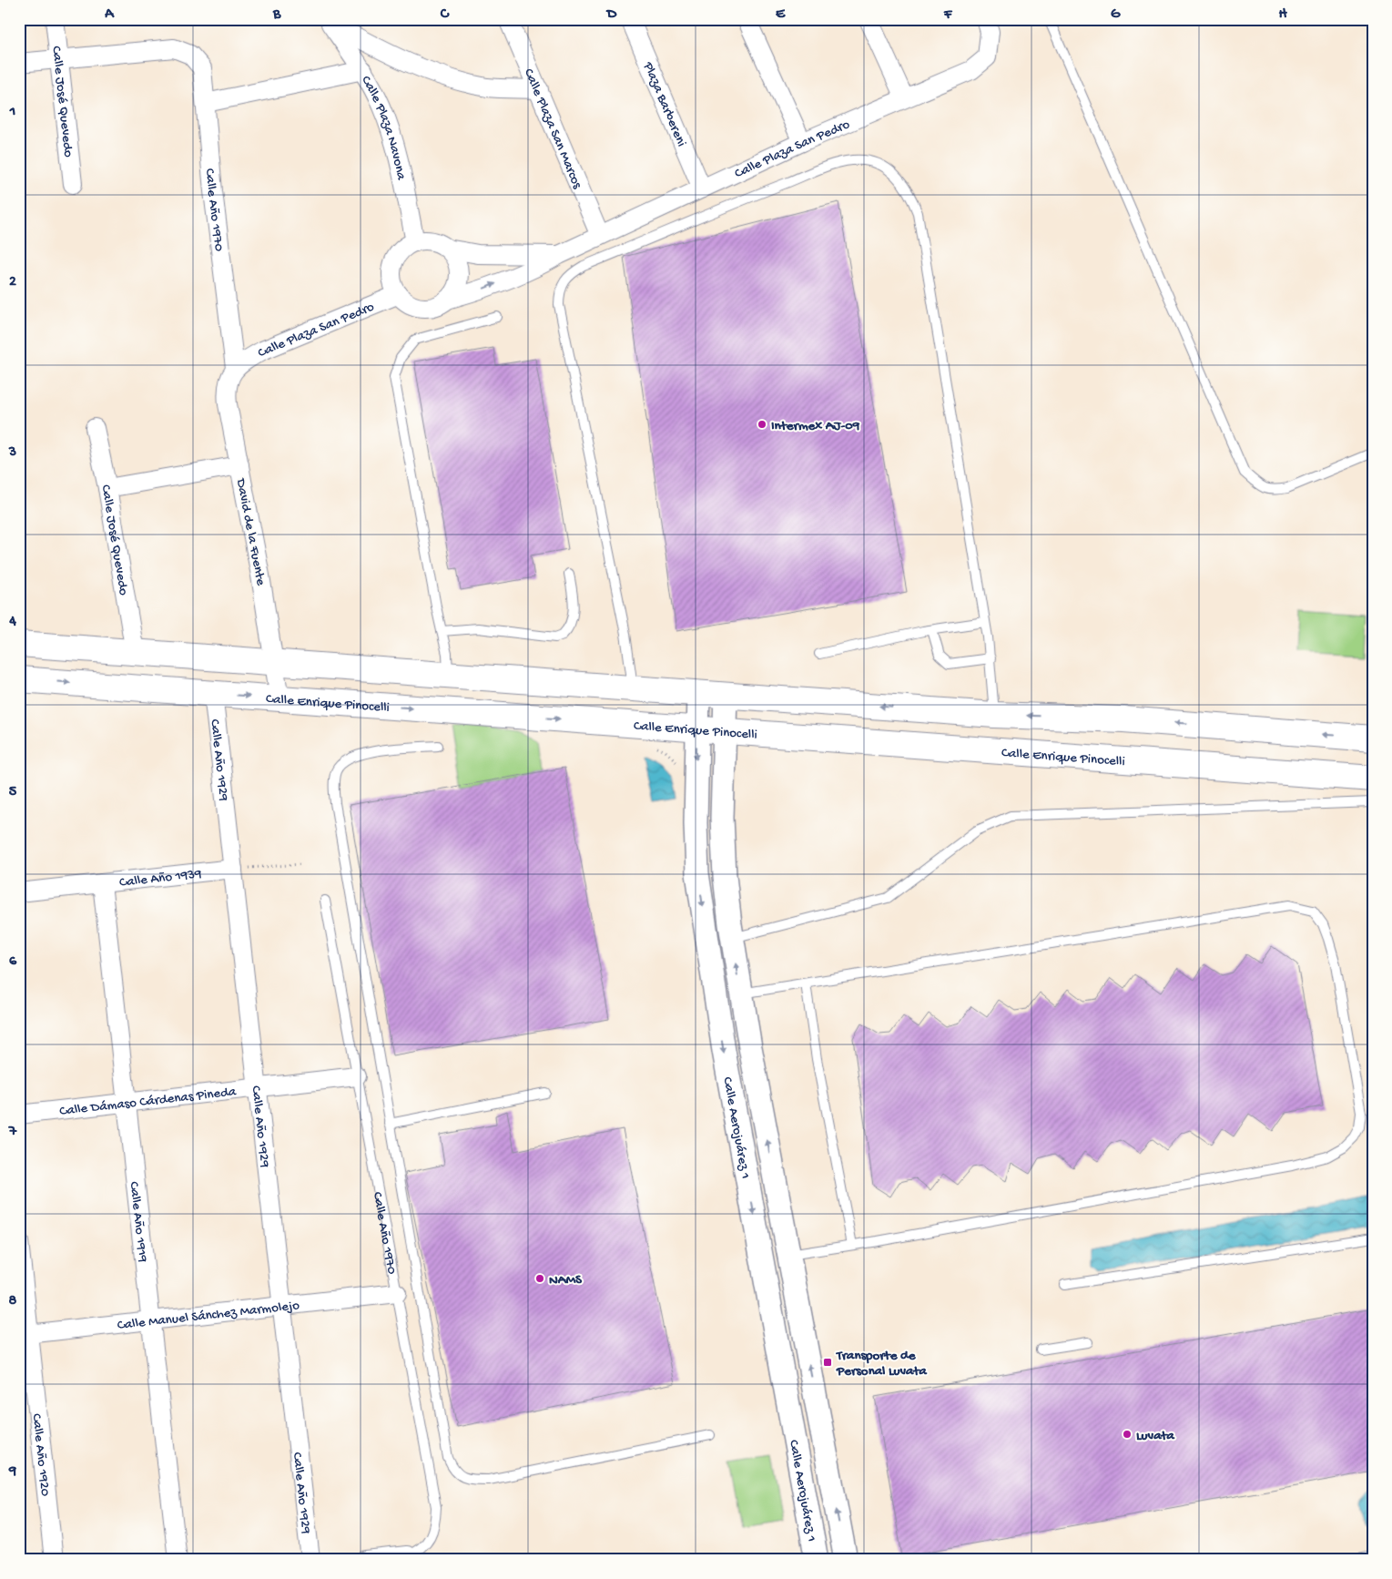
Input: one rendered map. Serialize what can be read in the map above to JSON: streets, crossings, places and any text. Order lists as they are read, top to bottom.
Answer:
{
  "streets": {
    "main road": ["Calle Enrique Pinocelli"],
    "street": [
      "Calle José Quevedo",
      "Plaza Barbereni",
      "Calle Plaza San Marcos",
      "Calle Plaza Navona",
      "Calle Plaza San Pedro",
      "Calle Año 1970",
      "David de la Fuente",
      "Calle Año 1929",
      "Calle Año 1939",
      "Calle Dámaso Cárdenas Pineda",
      "Calle Aerojuárez 1",
      "Calle Año 1919",
      "Calle Manuel Sánchez Marmolejo",
      "Calle Año 1920"
    ]
  },
  "crossings": [
    ["Calle José Quevedo", "Calle Año 1970"],
    ["Plaza Barbereni", "Calle Plaza San Pedro"],
    ["Calle Plaza San Marcos", "Calle Plaza Navona"],
    ["Calle Plaza San Marcos", "Calle Plaza San Pedro"],
    ["Calle Plaza Navona", "Calle Plaza San Pedro"],
    ["Calle Plaza San Pedro", "Calle Año 1970"],
    ["Calle Plaza San Pedro", "David de la Fuente"],
    ["Calle Año 1970", "David de la Fuente"],
    ["Calle Año 1970", "Calle Dámaso Cárdenas Pineda"],
    ["Calle Año 1970", "Calle Manuel Sánchez Marmolejo"],
    ["David de la Fuente", "Calle Enrique Pinocelli"],
    ["Calle Enrique Pinocelli", "Calle Año 1929"],
    ["Calle Enrique Pinocelli", "Calle Aerojuárez 1"],
    ["Calle Año 1929", "Calle Año 1939"],
    ["Calle Año 1929", "Calle Dámaso Cárdenas Pineda"],
    ["Calle Año 1929", "Calle Manuel Sánchez Marmolejo"],
    ["Calle Año 1939", "Calle Año 1919"],
    ["Calle Dámaso Cárdenas Pineda", "Calle Año 1919"],
    ["Calle Año 1919", "Calle Manuel Sánchez Marmolejo"],
    ["Calle Manuel Sánchez Marmolejo", "Calle Año 1920"]
  ],
  "places": {
    "other": ["Intermex AJ-09", "NAMS", "Luvata"],
    "transit": ["Transporte de Personal Luvata"]
  },
  "grid": {
    "columns": [
      "A",
      "B",
      "C",
      "D",
      "E",
      "F",
      "G",
      "H"
    ],
    "rows": [
      "1",
      "2",
      "3",
      "4",
      "5",
      "6",
      "7",
      "8",
      "9"
    ]
  }
}
